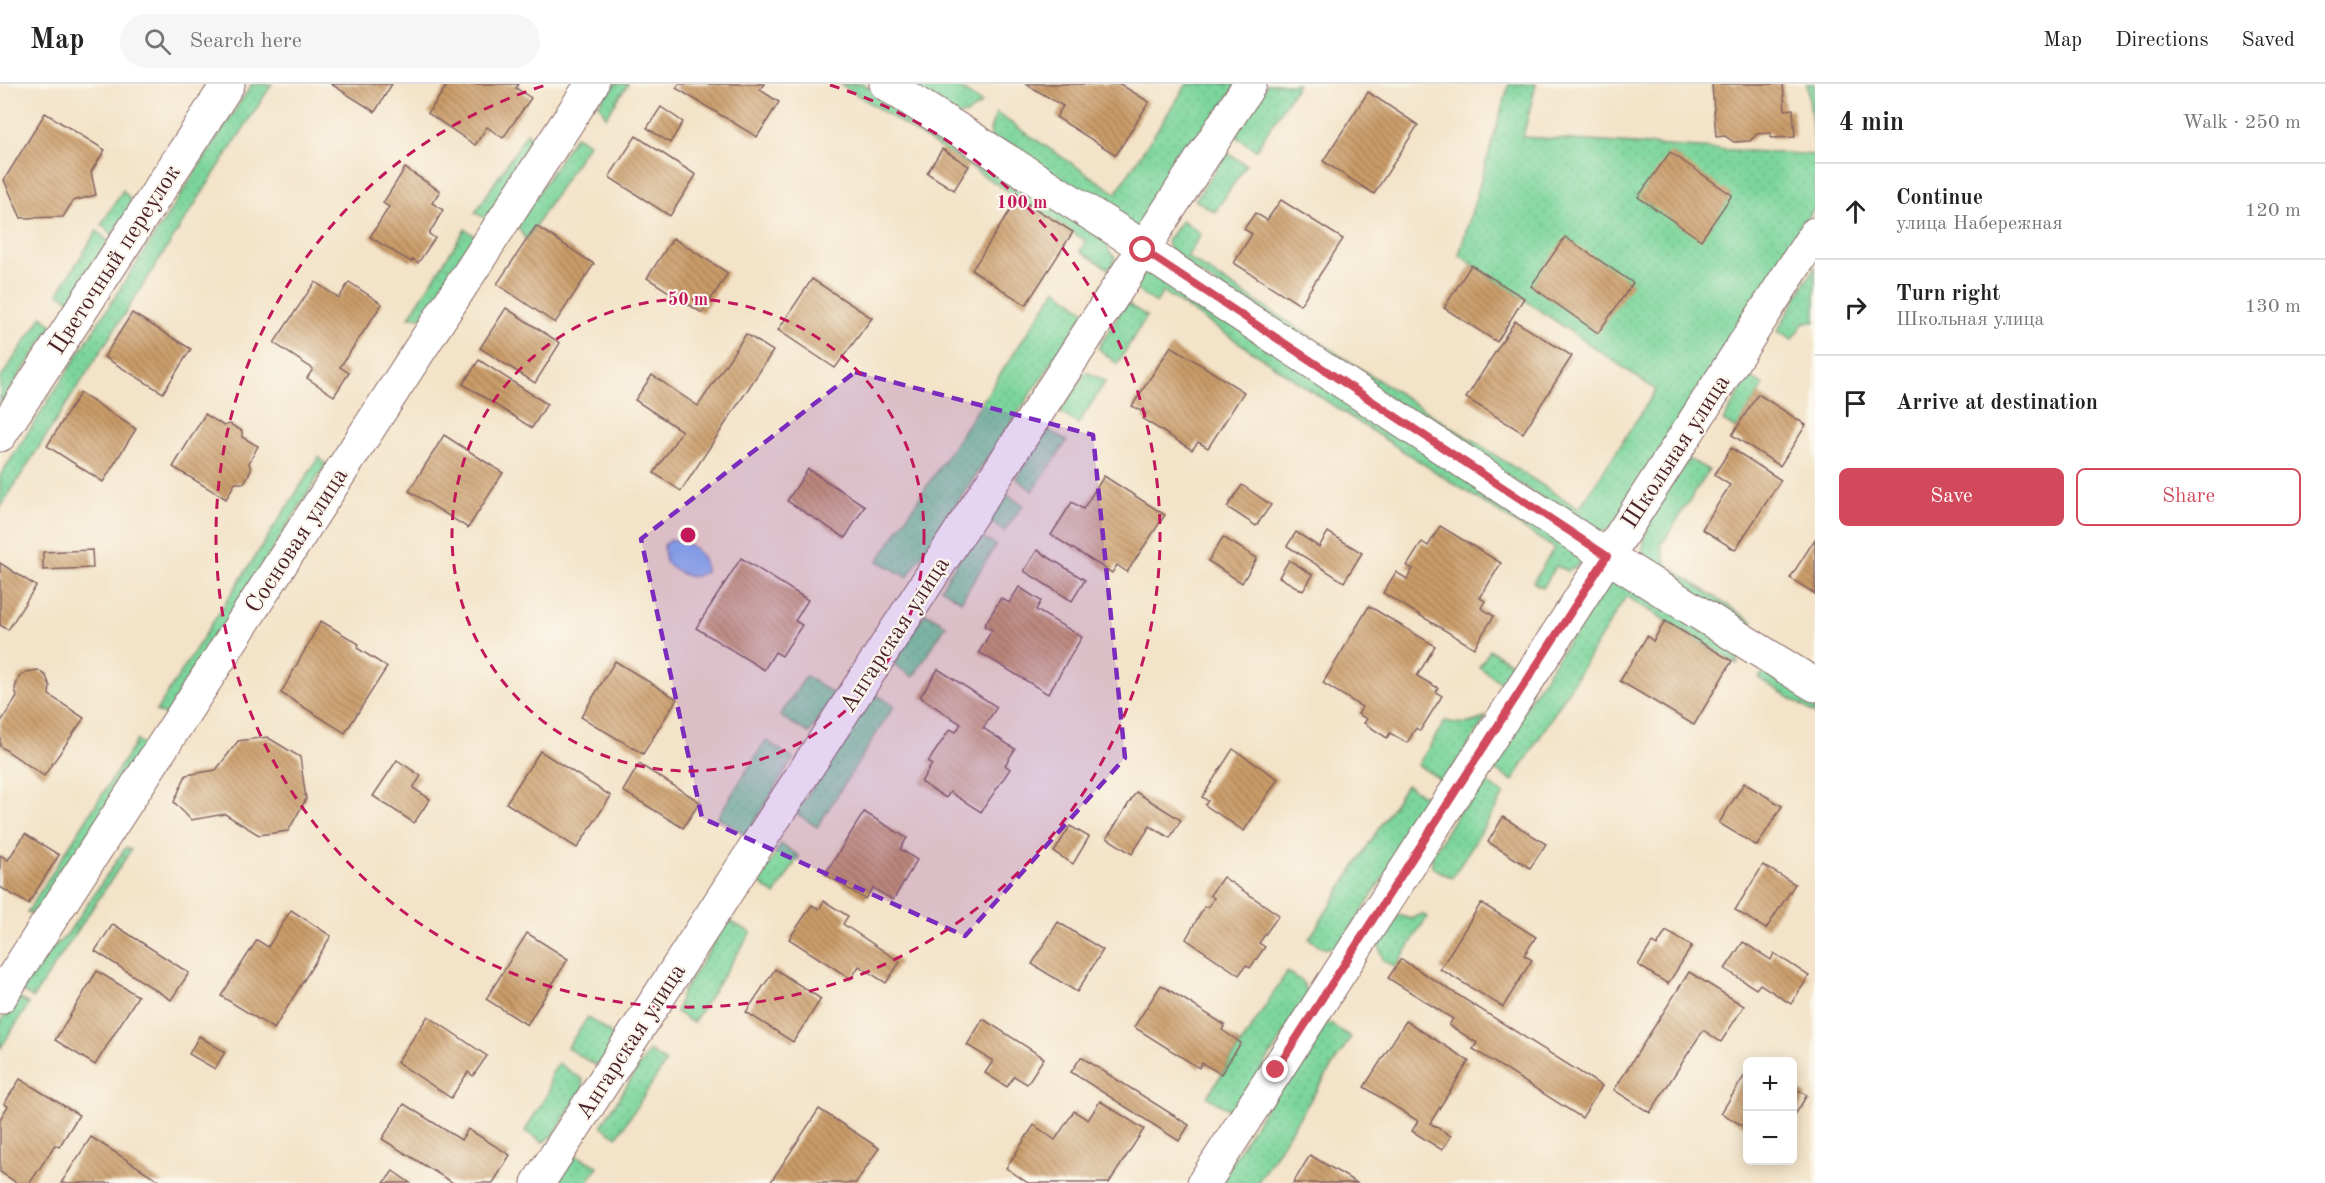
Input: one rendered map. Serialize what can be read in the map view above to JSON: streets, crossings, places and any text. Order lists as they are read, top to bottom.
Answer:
{
  "streets": {
    "street": [
      "Цветочный переулок",
      "Школьная улица",
      "Сосновая улица",
      "Ангарская улица"
    ]
  },
  "page": {
    "header": "Map",
    "search": "Search here",
    "nav": ["Map", "Directions", "Saved"],
    "heading": ["4 min", "Walk · 250 m"],
    "list": [
      ["Continue", "улица Набережная", "120 m"],
      ["Turn right", "Школьная улица", "130 m"],
      "Arrive at destination"
    ],
    "buttons": ["Save", "Share"],
    "map_buttons": ["+", "−"]
  },
  "rings": ["100 m", "50 m"]
}
